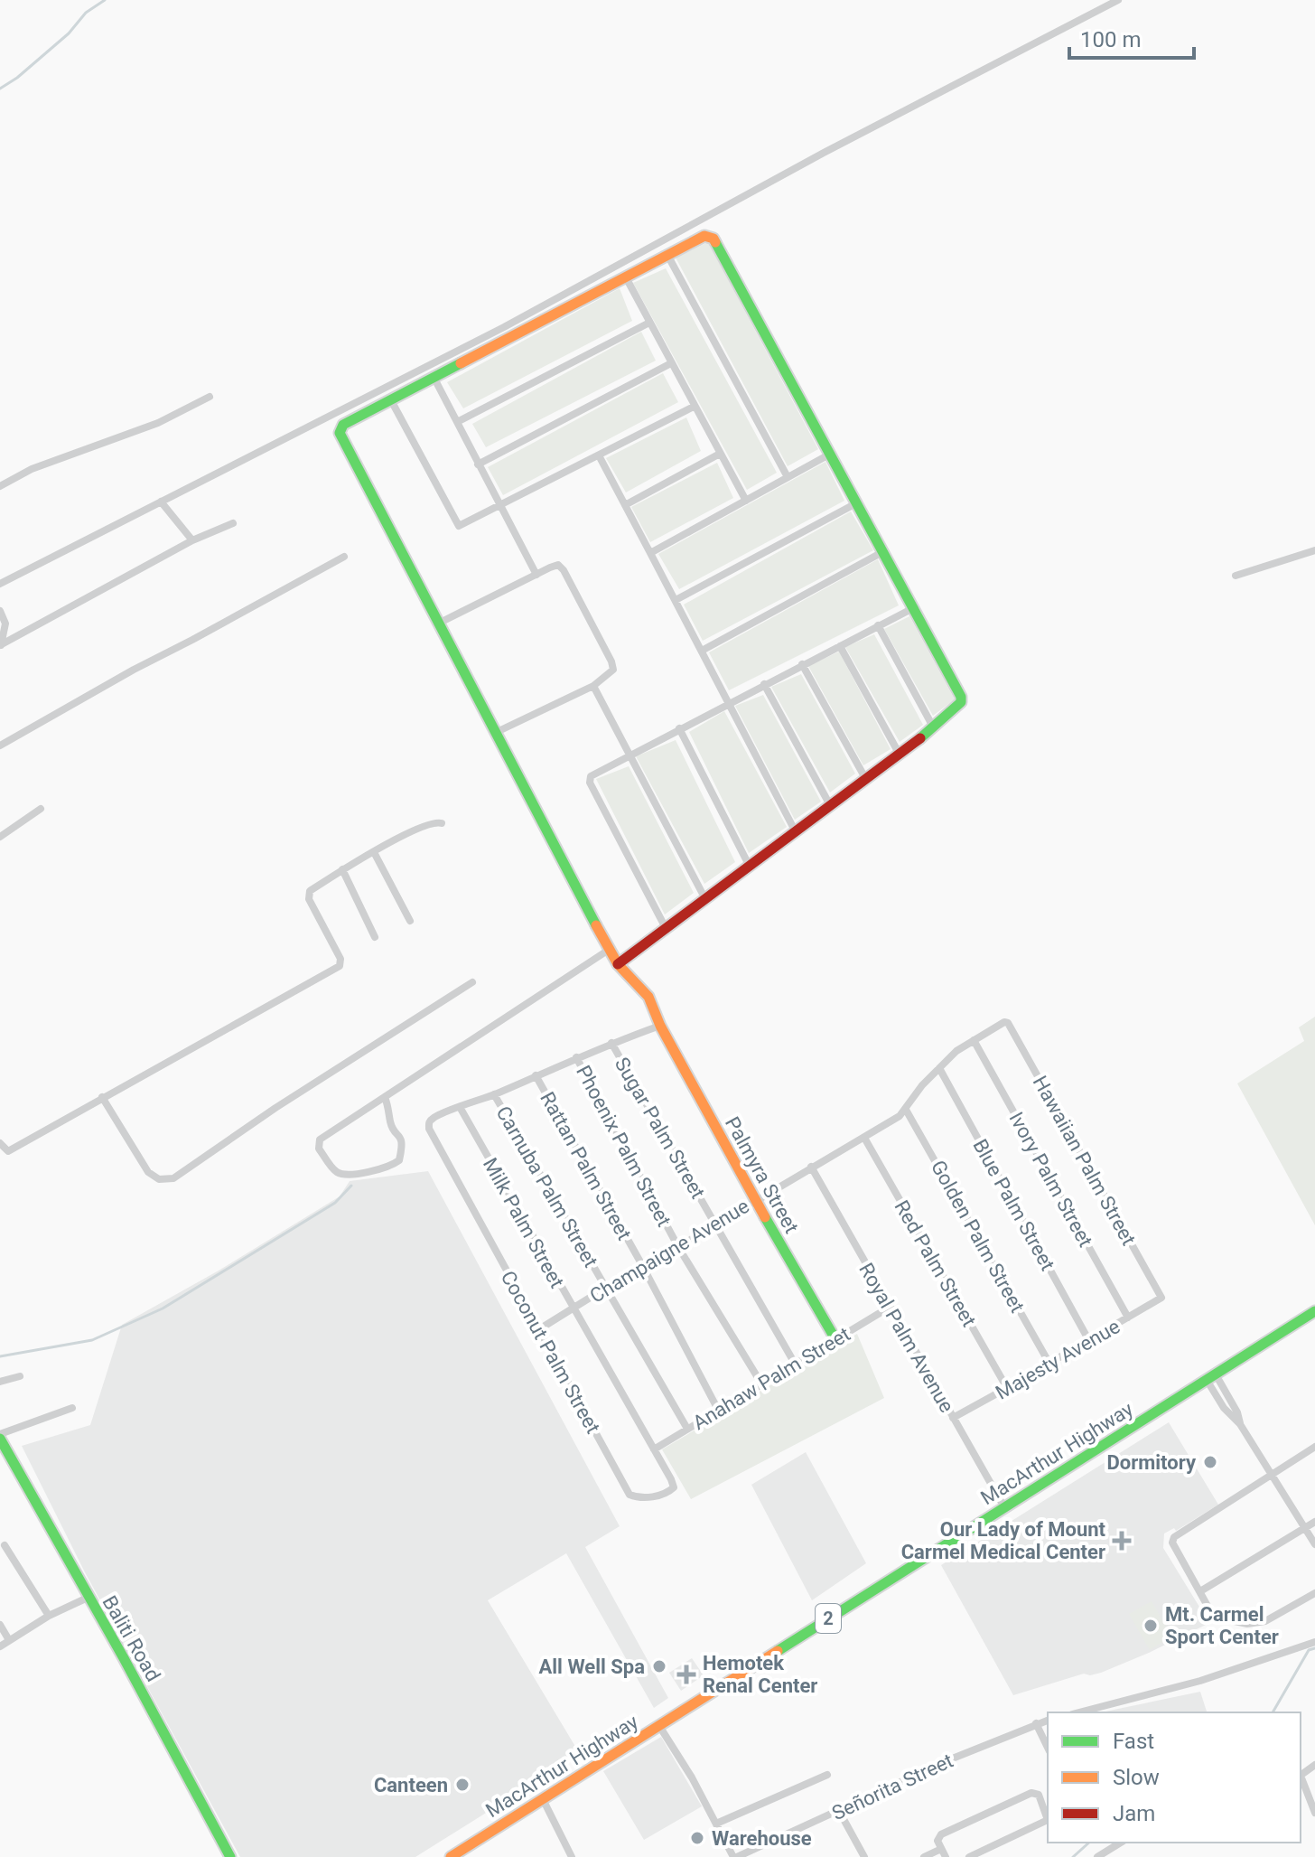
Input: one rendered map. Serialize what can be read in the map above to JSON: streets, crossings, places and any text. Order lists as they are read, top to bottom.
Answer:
{
  "streets": {
    "main road": [
      "Palmyra Street",
      "MacArthur Highway",
      "2",
      "Baliti Road"
    ],
    "street": [
      "Sugar Palm Street",
      "Phoenix Palm Street",
      "Hawaiian Palm Street",
      "Rattan Palm Street",
      "Ivory Palm Street",
      "Carnuba Palm Street",
      "Blue Palm Street",
      "Milk Palm Street",
      "Golden Palm Street",
      "Champaigne Avenue",
      "Red Palm Street",
      "Royal Palm Avenue",
      "Coconut Palm Street",
      "Majesty Avenue",
      "Anahaw Palm Street",
      "Señorita Street"
    ]
  },
  "crossings": [
    ["Sugar Palm Street", "Champaigne Avenue"],
    ["Sugar Palm Street", "Anahaw Palm Street"],
    ["Phoenix Palm Street", "Champaigne Avenue"],
    ["Phoenix Palm Street", "Anahaw Palm Street"],
    ["Hawaiian Palm Street", "Champaigne Avenue"],
    ["Hawaiian Palm Street", "Majesty Avenue"],
    ["Rattan Palm Street", "Champaigne Avenue"],
    ["Rattan Palm Street", "Anahaw Palm Street"],
    ["Palmyra Street", "Champaigne Avenue"],
    ["Palmyra Street", "Anahaw Palm Street"],
    ["Ivory Palm Street", "Champaigne Avenue"],
    ["Ivory Palm Street", "Majesty Avenue"],
    ["Carnuba Palm Street", "Champaigne Avenue"],
    ["Carnuba Palm Street", "Anahaw Palm Street"],
    ["Blue Palm Street", "Champaigne Avenue"],
    ["Blue Palm Street", "Majesty Avenue"],
    ["Milk Palm Street", "Champaigne Avenue"],
    ["Milk Palm Street", "Coconut Palm Street"],
    ["Milk Palm Street", "Anahaw Palm Street"],
    ["Golden Palm Street", "Champaigne Avenue"],
    ["Golden Palm Street", "Majesty Avenue"],
    ["Champaigne Avenue", "Red Palm Street"],
    ["Champaigne Avenue", "Royal Palm Avenue"],
    ["Champaigne Avenue", "Coconut Palm Street"],
    ["Red Palm Street", "Majesty Avenue"],
    ["Royal Palm Avenue", "Majesty Avenue"],
    ["Royal Palm Avenue", "Anahaw Palm Street"],
    ["Royal Palm Avenue", "MacArthur Highway"],
    ["Coconut Palm Street", "Anahaw Palm Street"]
  ],
  "places": {
    "other": [
      "Dormitory",
      "Mt. Carmel Sport Center",
      "All Well Spa",
      "Canteen",
      "Warehouse"
    ],
    "health": ["Our Lady of Mount Carmel Medical Center", "Hemotek Renal Center"]
  },
  "legend": ["Fast", "Slow", "Jam"],
  "scale_bar": "100 m"
}
